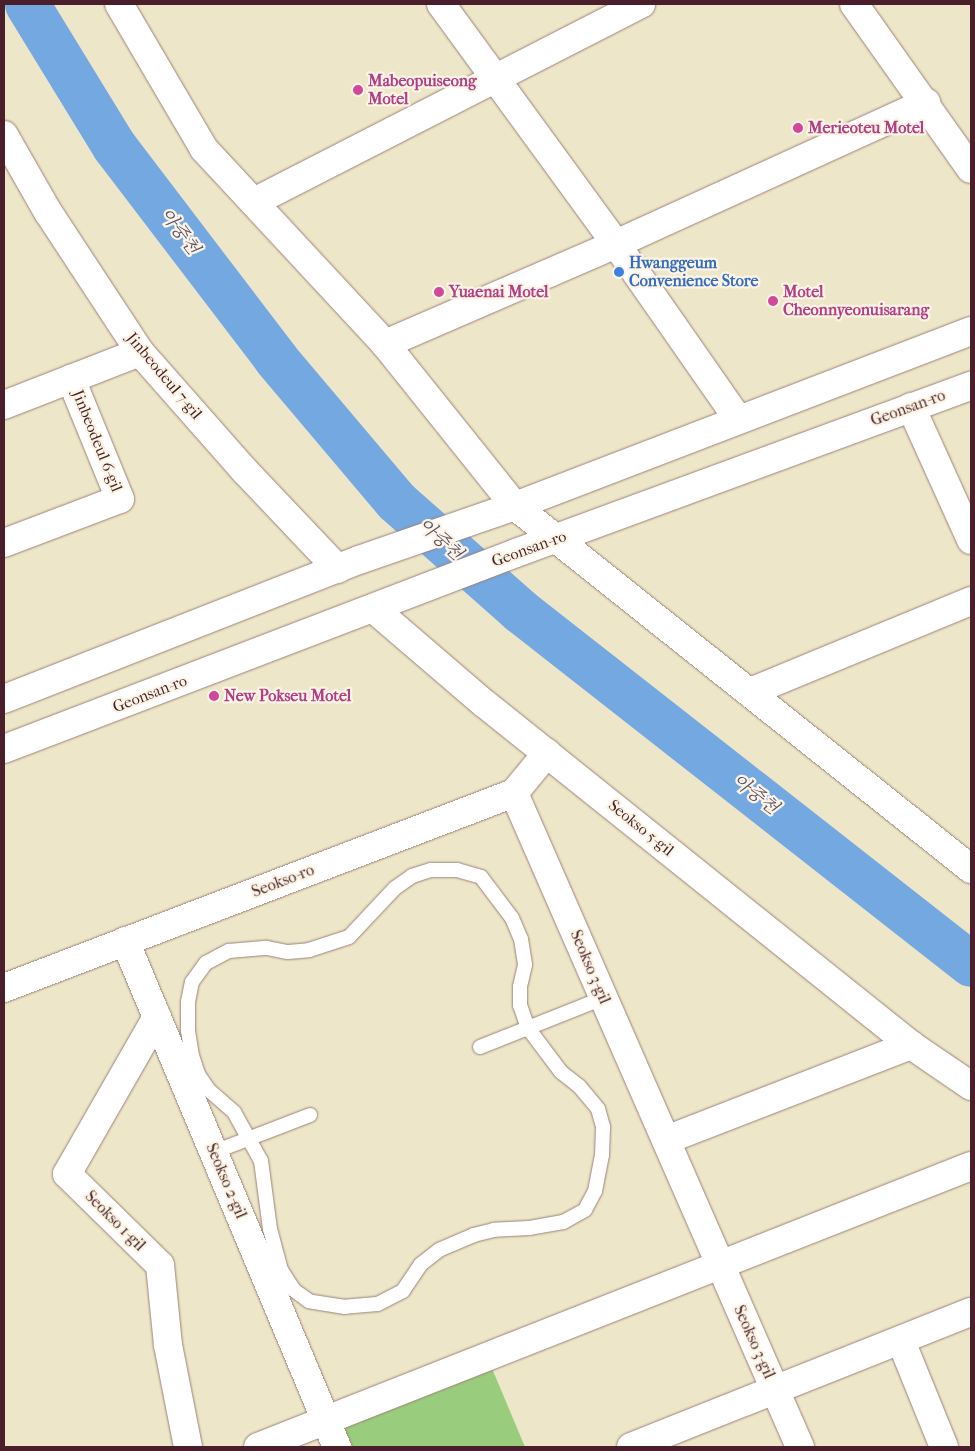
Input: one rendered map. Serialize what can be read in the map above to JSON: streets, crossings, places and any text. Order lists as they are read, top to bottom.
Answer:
{
  "streets": {
    "street": [
      "Jinbeodeul 7-gil",
      "Geonsan-ro",
      "Jinbeodeul 6-gil",
      "Seokso 5-gil",
      "Seokso-ro",
      "Seokso 3-gil",
      "Seokso 2-gil",
      "Seokso 1-gil"
    ]
  },
  "crossings": [
    ["Jinbeodeul 7-gil", "Jinbeodeul 6-gil"],
    ["Geonsan-ro", "Seokso 5-gil"],
    ["Seokso 5-gil", "Seokso-ro"],
    ["Seokso-ro", "Seokso 3-gil"],
    ["Seokso-ro", "Seokso 2-gil"],
    ["Seokso 2-gil", "Seokso 1-gil"]
  ],
  "water": ["아중천"],
  "places": [
    "Mabeopuiseong Motel",
    "Merieoteu Motel",
    "Hwanggeum Convenience Store",
    "Yuaenai Motel",
    "Motel Cheonnyeonuisarang",
    "New Pokseu Motel"
  ]
}
